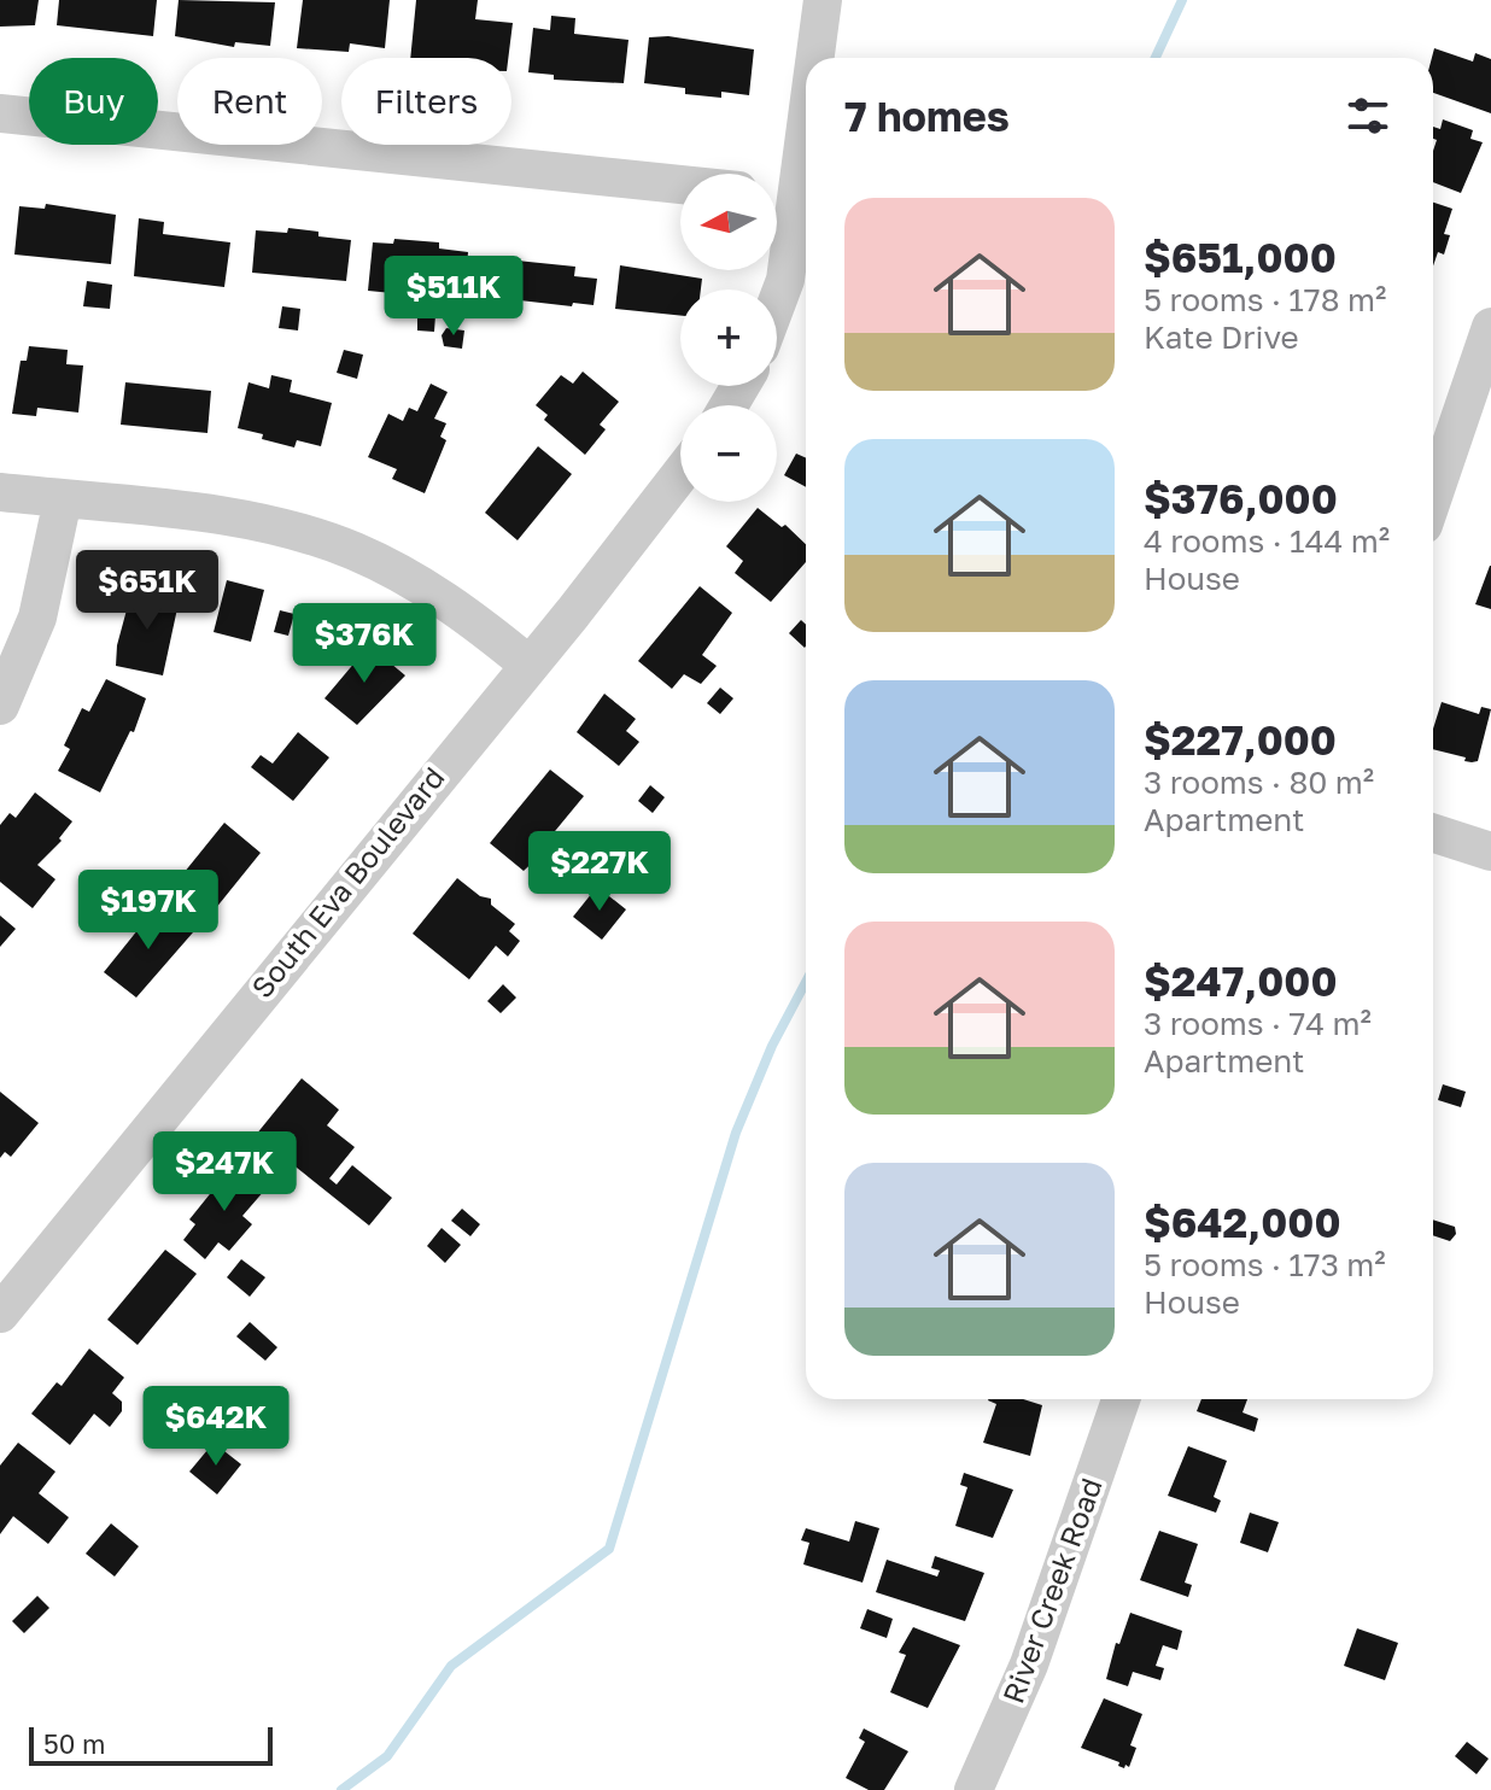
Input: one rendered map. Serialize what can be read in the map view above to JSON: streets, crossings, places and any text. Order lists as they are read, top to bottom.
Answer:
{
  "streets": {
    "street": ["South Eva Boulevard", "River Creek Road"]
  },
  "scale_bar": "50 m",
  "north": "left",
  "page": {
    "chip": ["Buy", "Rent", "Filters"],
    "heading": "7 homes",
    "map_buttons": ["+", "−"],
    "list": [
      {
        "name": "$651,000",
        "note": "5 rooms · 178 m² · Kate Drive"
      },
      {
        "name": "$376,000",
        "note": "4 rooms · 144 m² · House"
      },
      {
        "name": "$227,000",
        "note": "3 rooms · 80 m² · Apartment"
      },
      {
        "name": "$247,000",
        "note": "3 rooms · 74 m² · Apartment"
      },
      {
        "name": "$642,000",
        "note": "5 rooms · 173 m² · House"
      }
    ],
    "price": [
      "$511K",
      "$651K",
      "$376K",
      "$227K",
      "$197K",
      "$247K",
      "$642K"
    ],
    "scale": "50 m"
  }
}
